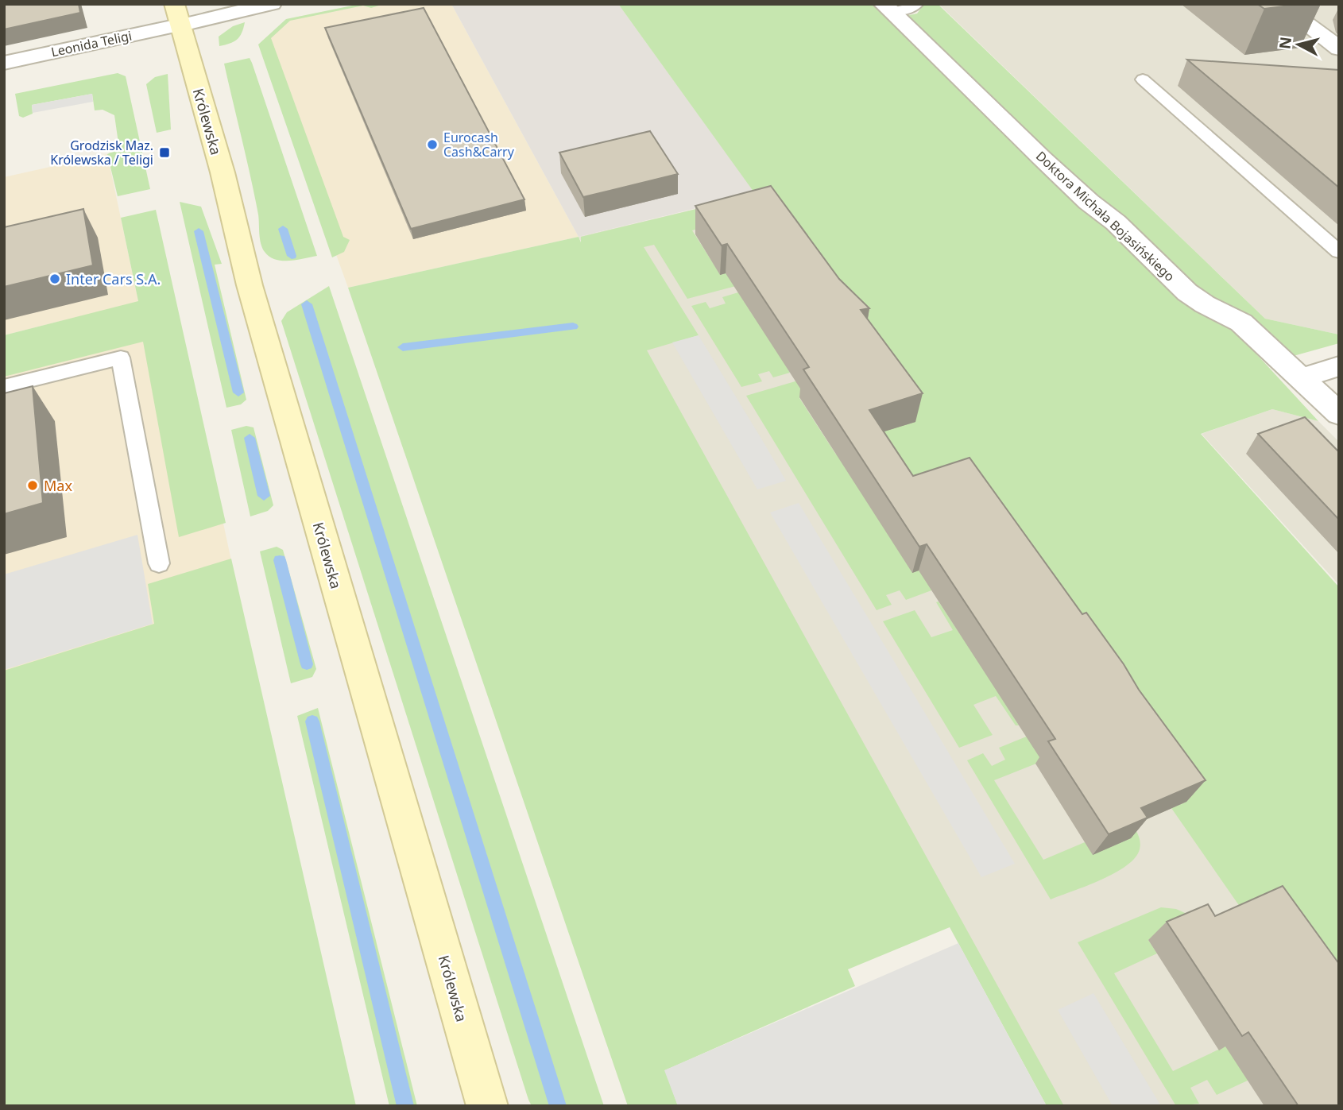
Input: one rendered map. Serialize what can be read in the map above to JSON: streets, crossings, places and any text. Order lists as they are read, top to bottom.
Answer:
{
  "streets": {
    "main road": ["Królewska"],
    "street": ["Leonida Teligi", "Doktora Michała Bojasińskiego"]
  },
  "crossings": [
    ["Leonida Teligi", "Królewska"]
  ],
  "places": {
    "other": ["Eurocash Cash&Carry", "Inter Cars S.A.", "Max"],
    "transit": ["Grodzisk Maz. Królewska / Teligi"]
  },
  "north": "left"
}
